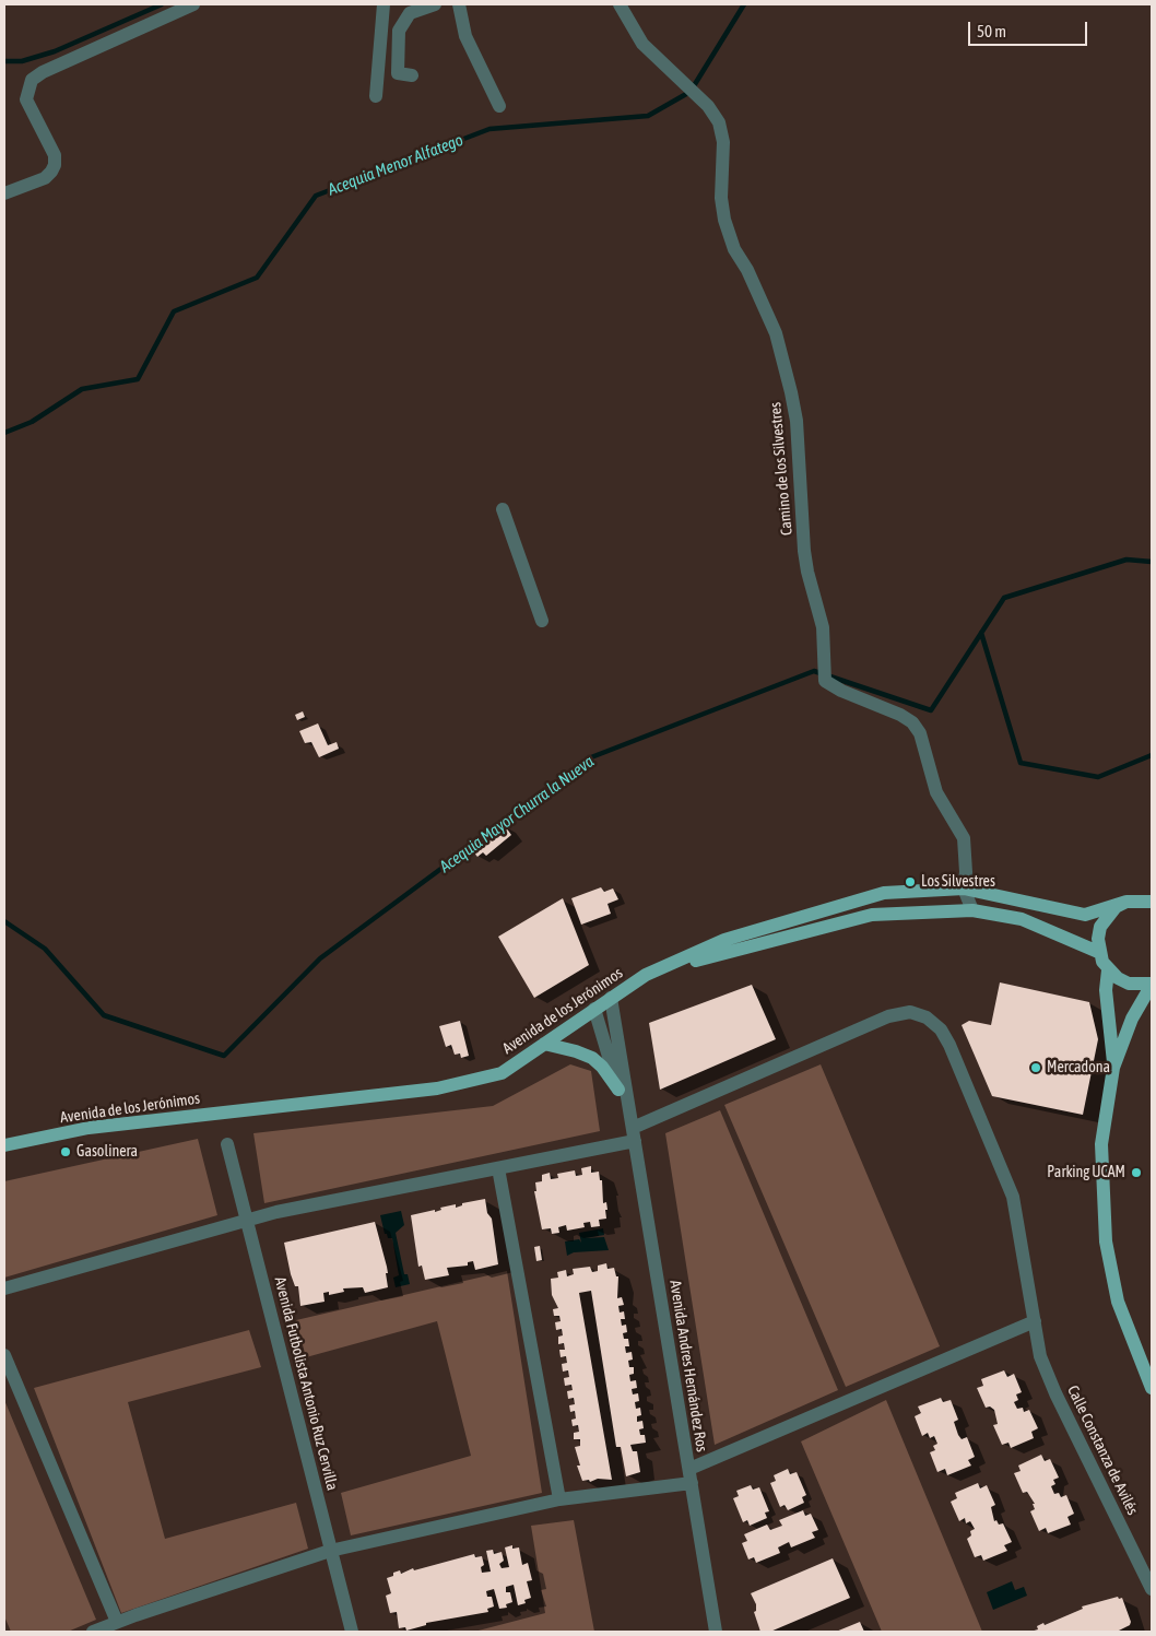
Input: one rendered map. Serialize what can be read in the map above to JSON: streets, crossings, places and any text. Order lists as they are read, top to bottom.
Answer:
{
  "streets": {
    "main road": ["Avenida de los Jerónimos"],
    "street": [
      "Camino de los Silvestres",
      "Avenida Andres Hernández Ros",
      "Avenida Futbolista Antonio Ruz Cervilla",
      "Calle Constanza de Avilés"
    ]
  },
  "crossings": [
    ["Camino de los Silvestres", "Avenida de los Jerónimos"],
    ["Avenida de los Jerónimos", "Avenida Andres Hernández Ros"],
    ["Avenida Andres Hernández Ros", "Calle Constanza de Avilés"],
    ["Avenida Futbolista Antonio Ruz Cervilla", "Calle Constanza de Avilés"]
  ],
  "water": ["Acequia Menor Alfatego", "Acequia Mayor Churra la Nueva"],
  "places": [
    "Los Silvestres",
    "Mercadona",
    "Gasolinera",
    "Parking UCAM"
  ],
  "scale_bar": "50 m"
}
